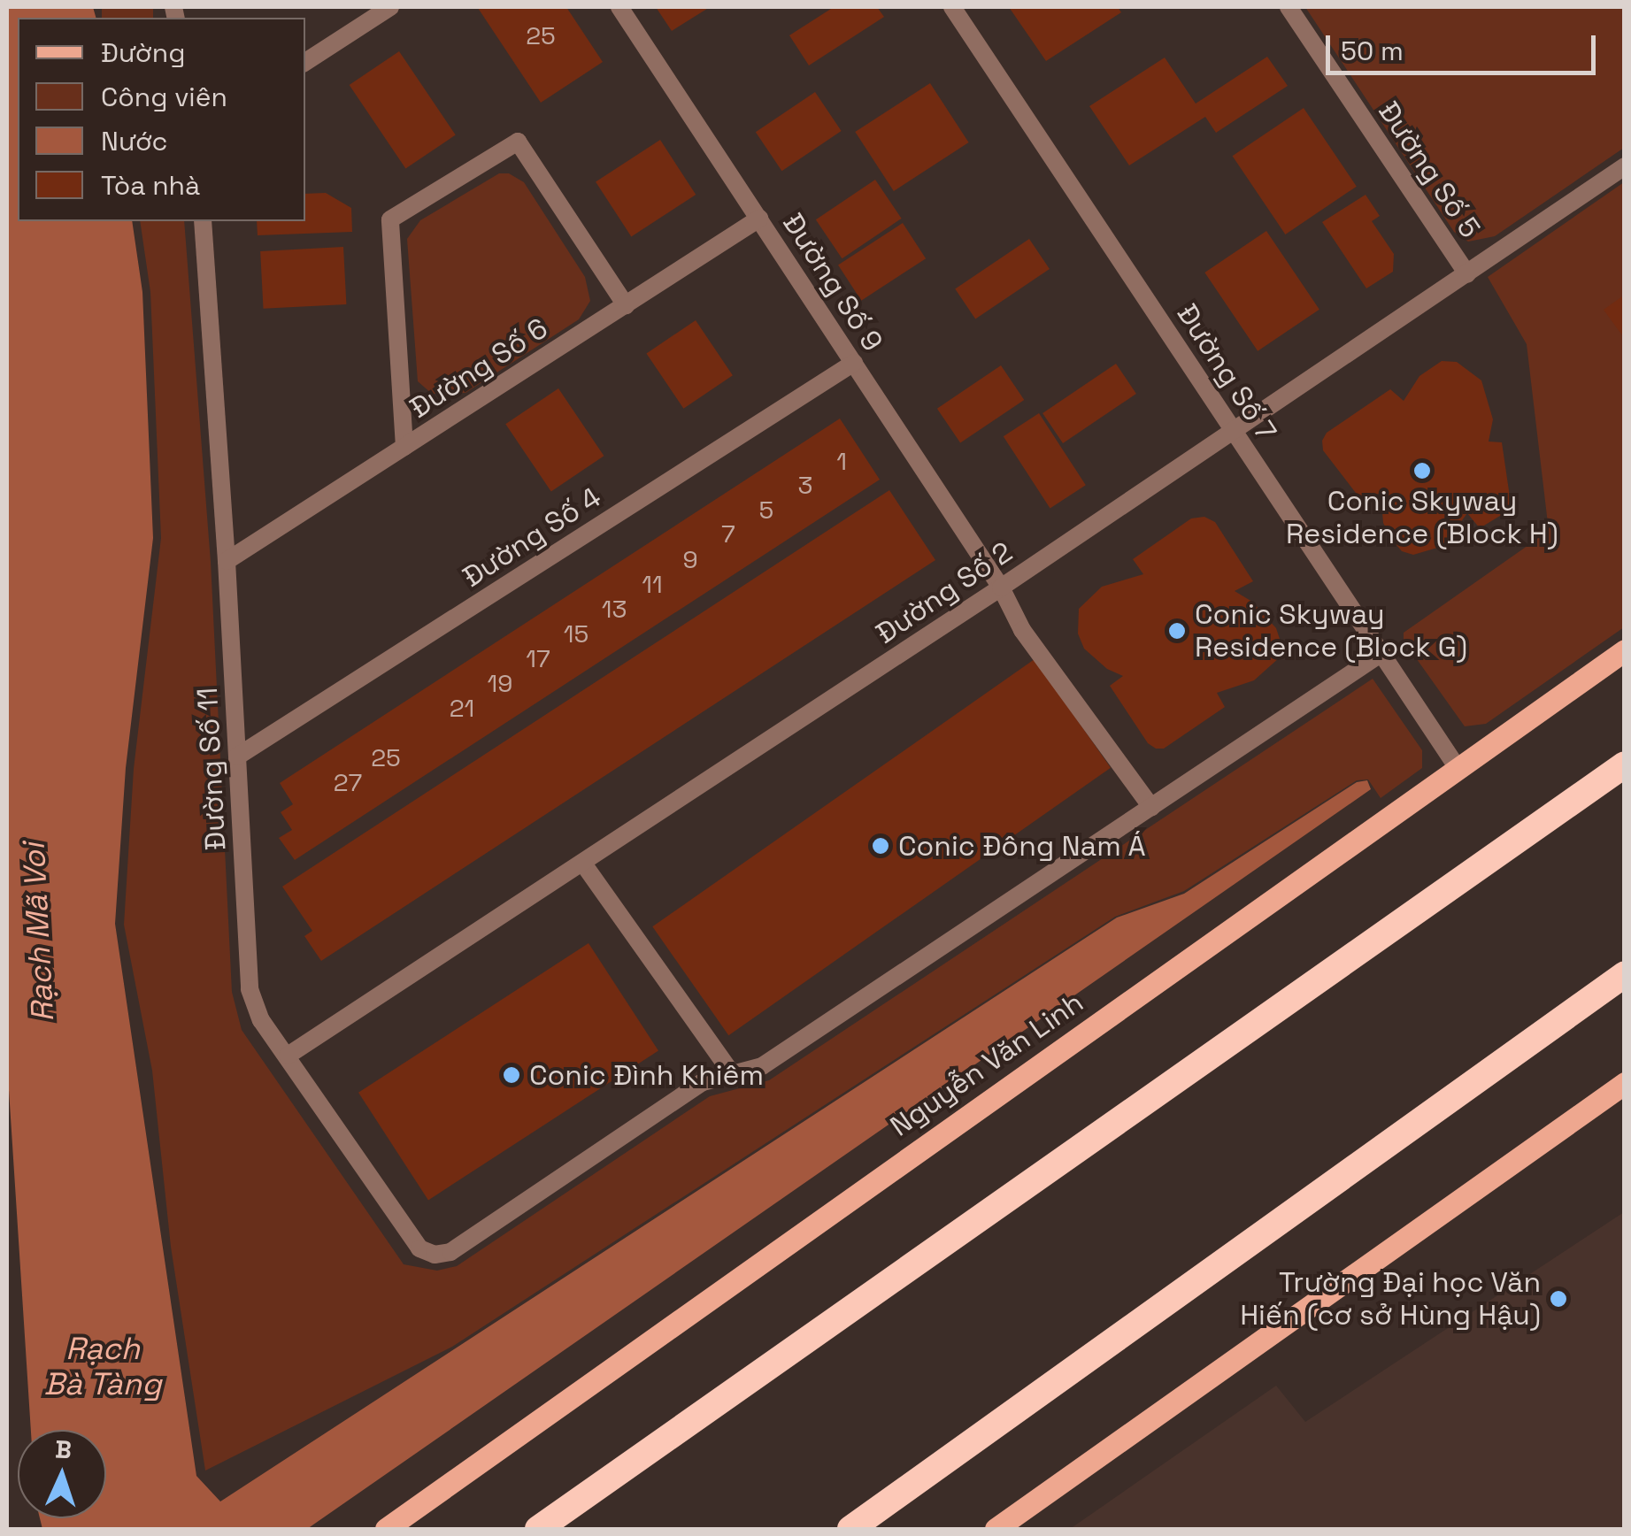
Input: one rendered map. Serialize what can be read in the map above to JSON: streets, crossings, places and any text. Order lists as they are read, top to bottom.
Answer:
{
  "streets": {
    "main road": ["Nguyễn Văn Linh"],
    "street": [
      "Đường Số 5",
      "Đường Số 9",
      "Đường Số 6",
      "Đường Số 7",
      "Đường Số 4",
      "Đường Số 2",
      "Đường Số 11"
    ]
  },
  "crossings": [
    ["Đường Số 5", "Đường Số 2"],
    ["Đường Số 9", "Đường Số 6"],
    ["Đường Số 9", "Đường Số 4"],
    ["Đường Số 9", "Đường Số 2"],
    ["Đường Số 6", "Đường Số 11"],
    ["Đường Số 7", "Đường Số 2"],
    ["Đường Số 7", "Nguyễn Văn Linh"],
    ["Đường Số 4", "Đường Số 11"],
    ["Đường Số 2", "Đường Số 11"]
  ],
  "water": ["Rạch Mã Voi", "Rạch Bà Tàng"],
  "places": [
    "Conic Skyway Residence (Block H)",
    "Conic Skyway Residence (Block G)",
    "Conic Đông Nam Á",
    "Conic Đình Khiêm",
    "Trường Đại học Văn Hiến (cơ sở Hùng Hậu)"
  ],
  "house_numbers": [
    "25",
    "1",
    "3",
    "5",
    "7",
    "9",
    "11",
    "13",
    "15",
    "17",
    "19",
    "21",
    "25",
    "27"
  ],
  "legend": [
    "Đường",
    "Công viên",
    "Nước",
    "Tòa nhà"
  ],
  "scale_bar": "50 m",
  "north": "top"
}
